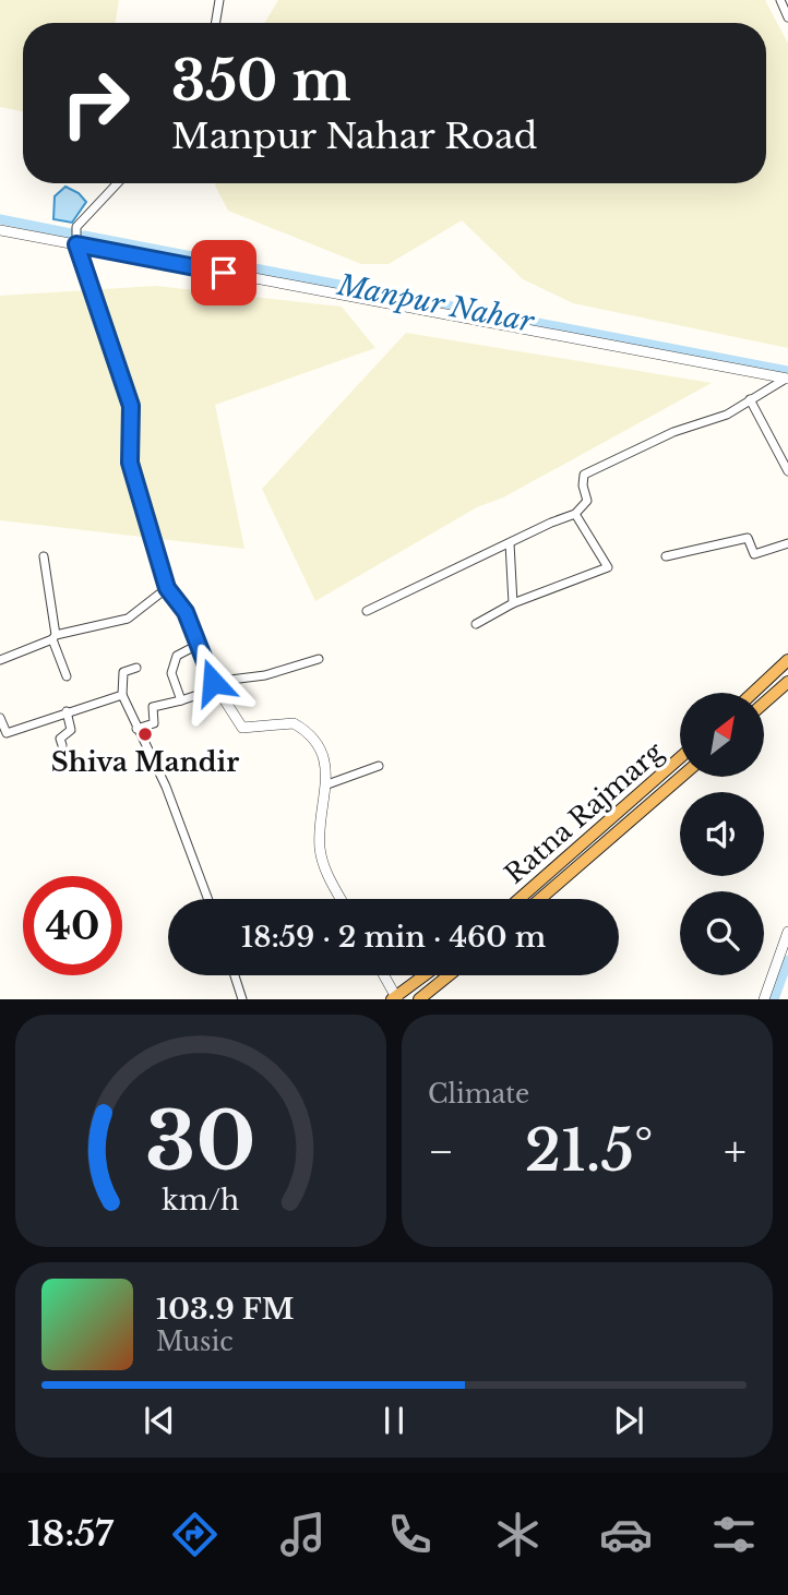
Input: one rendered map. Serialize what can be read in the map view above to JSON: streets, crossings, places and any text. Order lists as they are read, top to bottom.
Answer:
{
  "streets": {
    "highway": ["Ratna Rajmarg"]
  },
  "water": ["Manpur Nahar"],
  "places": ["Shiva Mandir"],
  "north": "top right",
  "page": {
    "turn": ["350 m", "Manpur Nahar Road"],
    "limit": "40",
    "trip": "18:59 · 2 min · 460 m",
    "tile": "Climate",
    "heat": ["−", "21.5°", "+"],
    "song": ["103.9 FM", "Music"],
    "tabs": "18:57",
    "gauge": ["30", "km/h"]
  }
}
